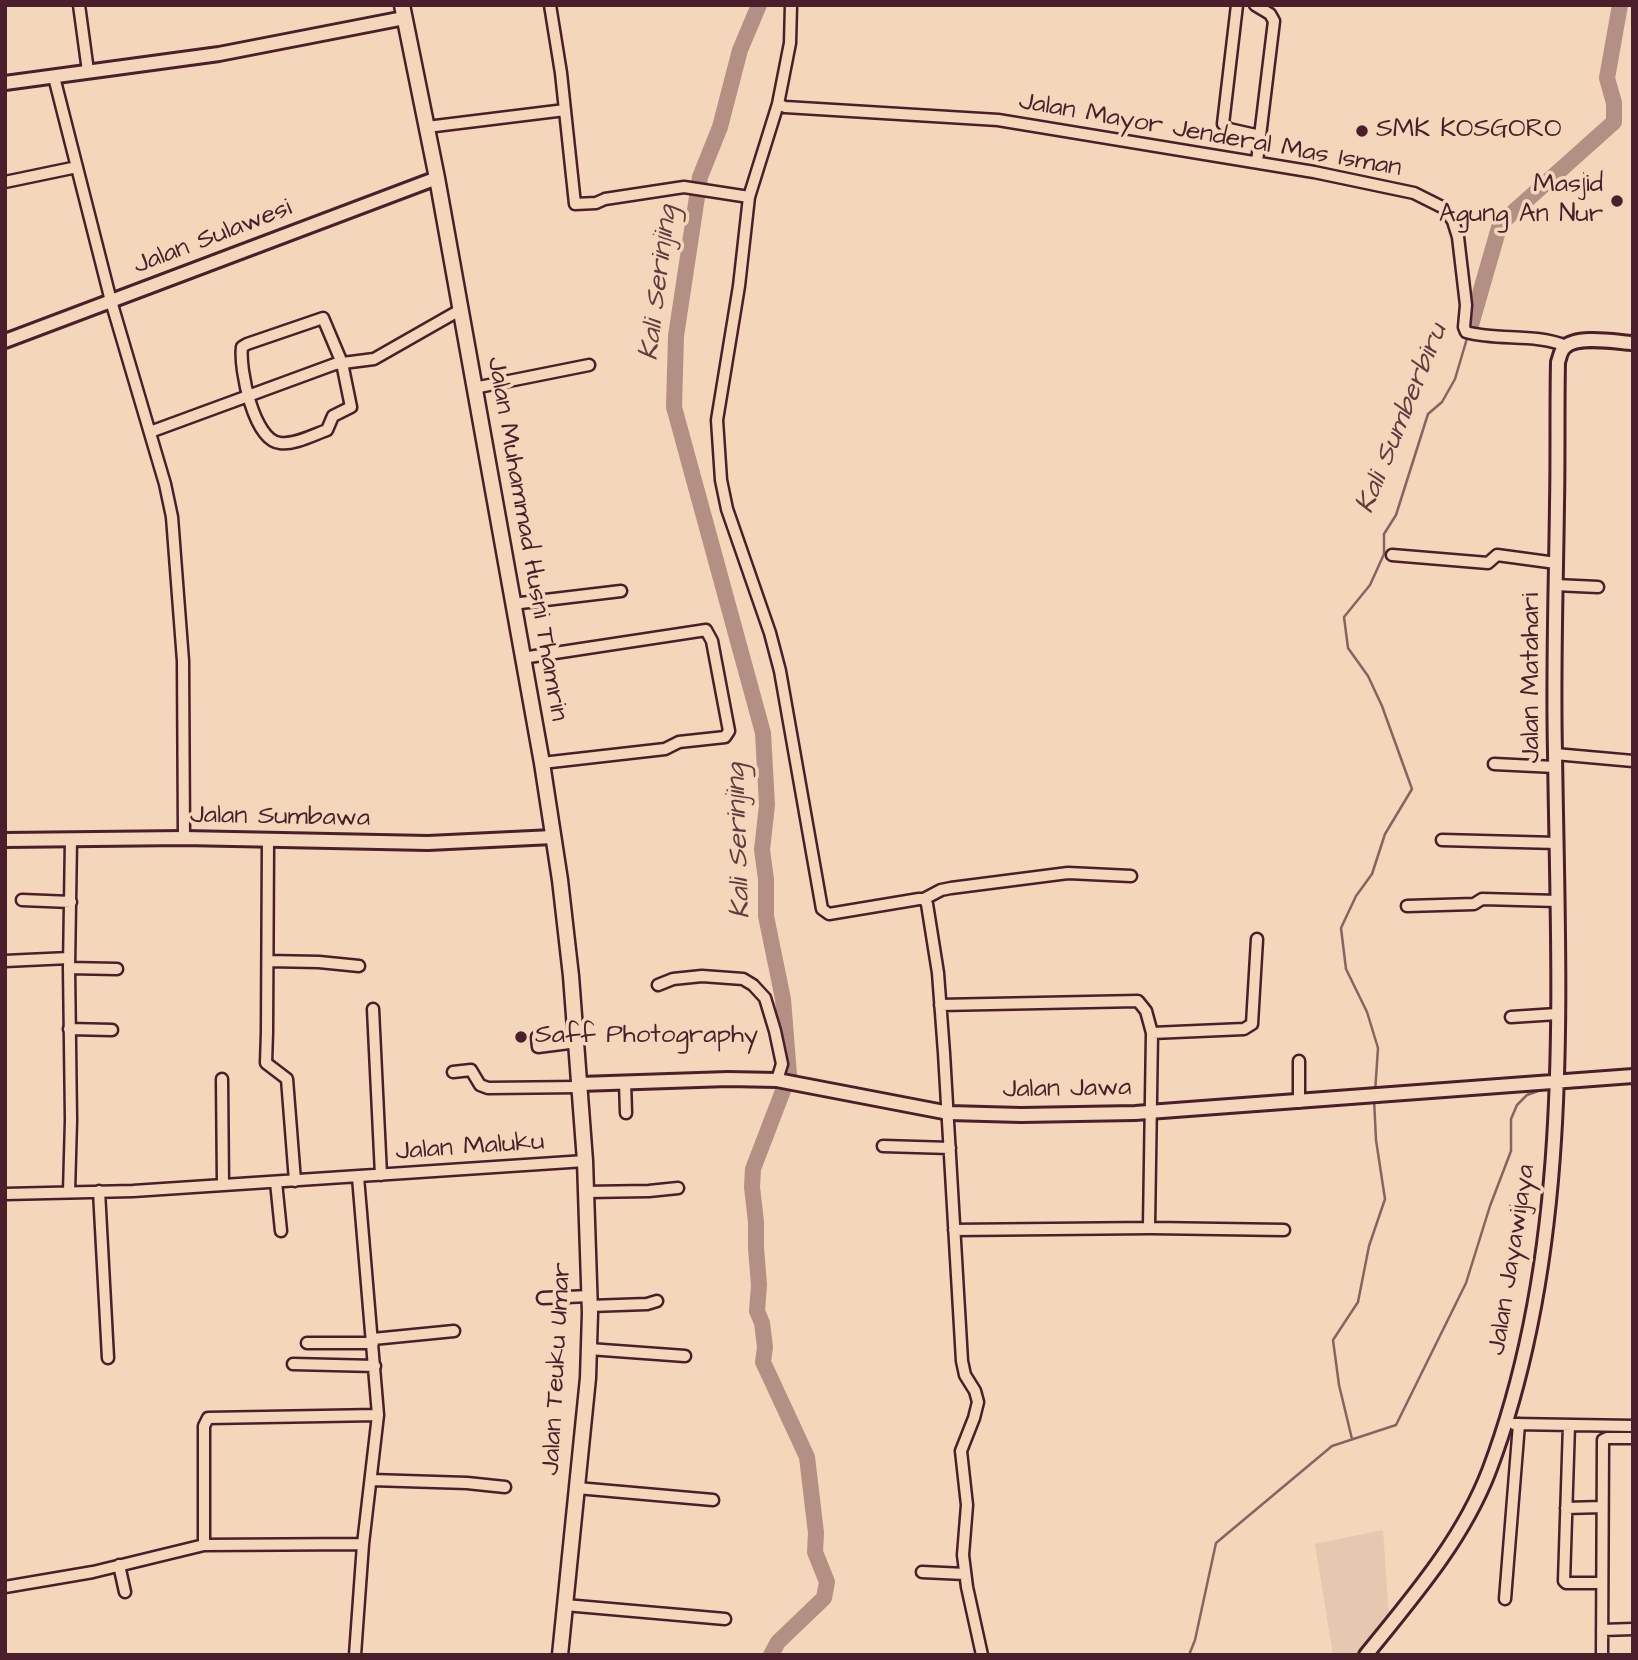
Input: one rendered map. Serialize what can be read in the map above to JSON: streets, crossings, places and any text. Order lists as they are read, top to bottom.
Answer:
{
  "streets": {
    "main road": ["Jalan Muhammad Husni Thamrin", "Jalan Teuku Umar"],
    "street": [
      "Jalan Mayor Jenderal Mas Isman",
      "Jalan Sulawesi",
      "Jalan Matahari",
      "Jalan Sumbawa",
      "Jalan Jawa",
      "Jalan Maluku",
      "Jalan Jayawijaya"
    ]
  },
  "crossings": [
    ["Jalan Mayor Jenderal Mas Isman", "Jalan Matahari"],
    ["Jalan Sulawesi", "Jalan Muhammad Husni Thamrin"],
    ["Jalan Muhammad Husni Thamrin", "Jalan Sumbawa"],
    ["Jalan Muhammad Husni Thamrin", "Jalan Jawa"],
    ["Jalan Muhammad Husni Thamrin", "Jalan Teuku Umar"],
    ["Jalan Matahari", "Jalan Jawa"],
    ["Jalan Matahari", "Jalan Jayawijaya"],
    ["Jalan Jawa", "Jalan Jayawijaya"],
    ["Jalan Jawa", "Jalan Teuku Umar"],
    ["Jalan Maluku", "Jalan Teuku Umar"]
  ],
  "water": ["Kali Serinjing", "Kali Sumberbiru"],
  "places": ["SMK KOSGORO", "Masjid Agung An Nur", "Saff Photography"]
}
